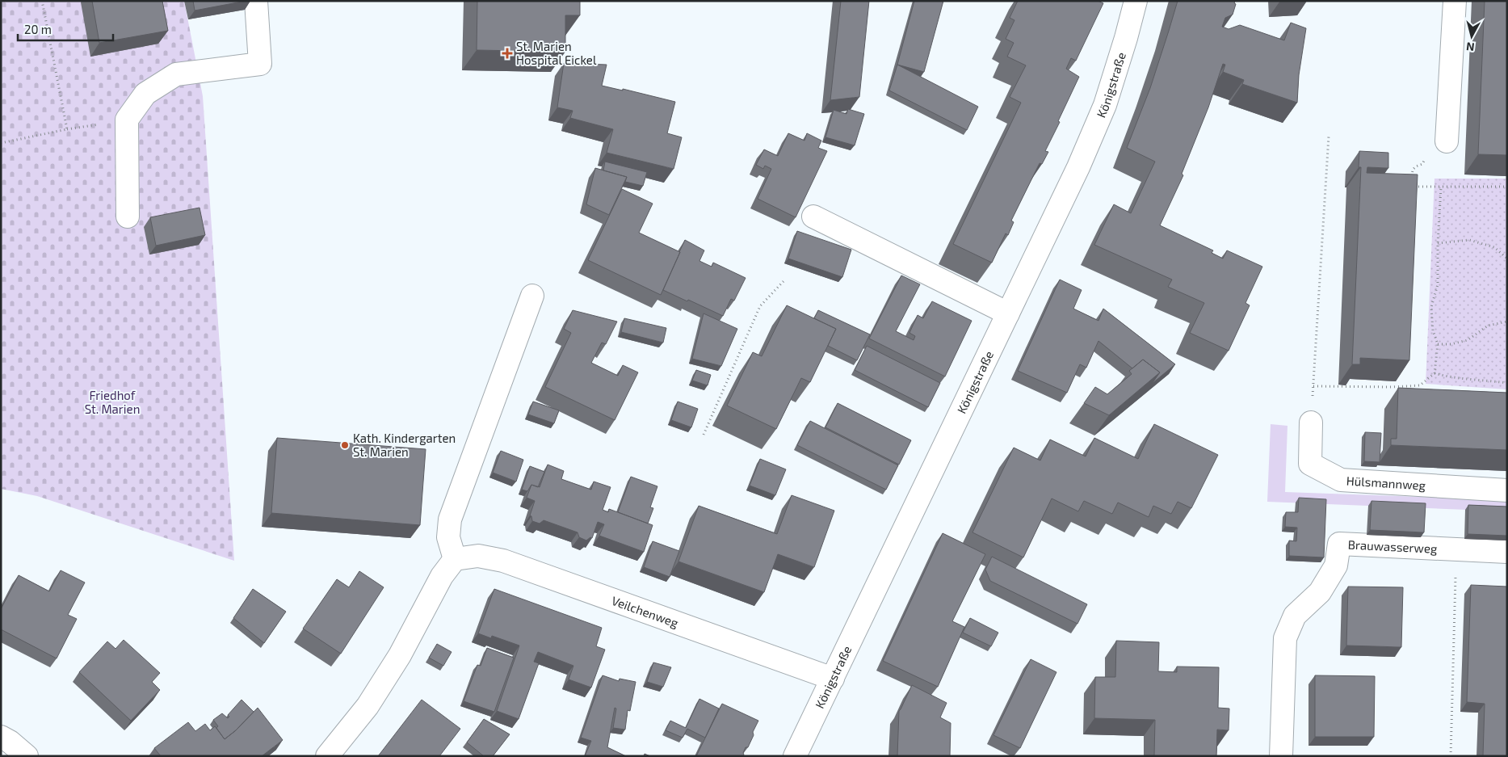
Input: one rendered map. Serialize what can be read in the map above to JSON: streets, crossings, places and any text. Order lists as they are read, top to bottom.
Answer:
{
  "streets": {
    "street": [
      "Königstraße",
      "Hülsmannweg",
      "Brauwasserweg",
      "Veilchenweg"
    ]
  },
  "crossings": [
    ["Königstraße", "Veilchenweg"]
  ],
  "parks": ["Friedhof St. Marien"],
  "places": {
    "health": ["St. Marien Hospital Eickel"],
    "other": ["Kath. Kindergarten St. Marien"]
  },
  "scale_bar": "20 m",
  "north": "bottom"
}
